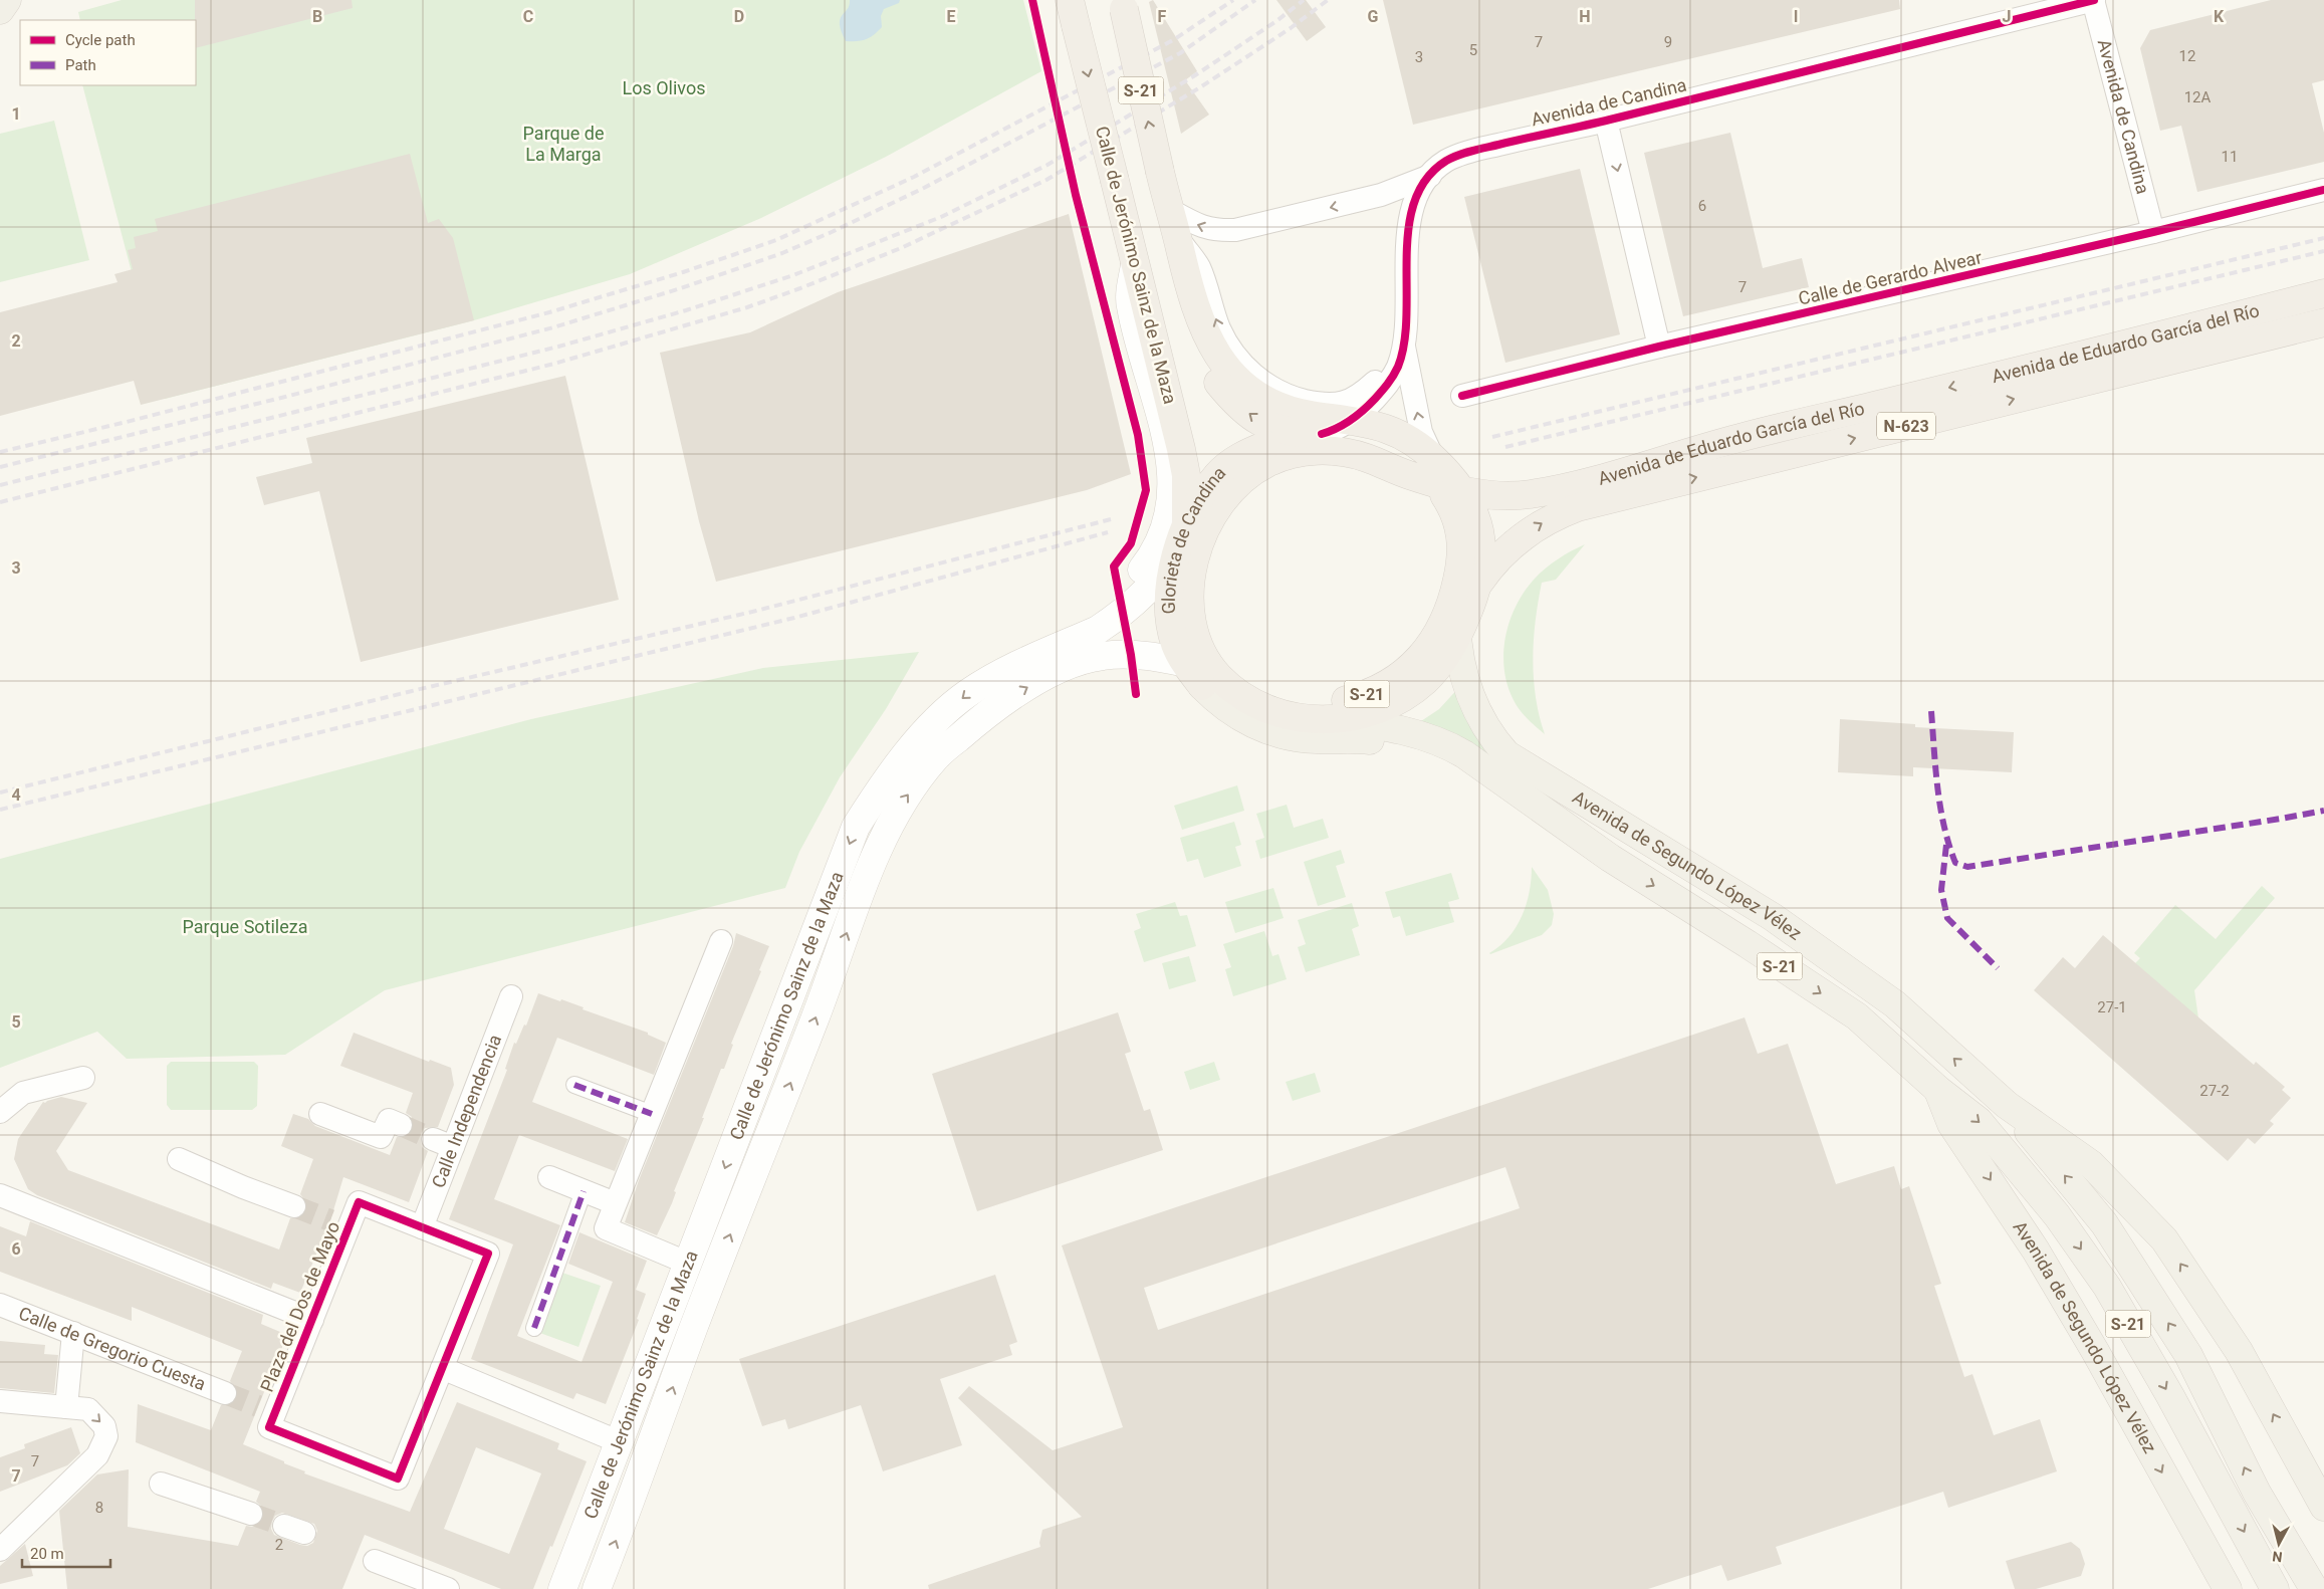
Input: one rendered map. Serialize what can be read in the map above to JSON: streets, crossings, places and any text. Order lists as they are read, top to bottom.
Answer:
{
  "streets": {
    "highway": [
      "S-21",
      "Calle de Jerónimo Sainz de la Maza",
      "Avenida de Eduardo García del Río",
      "N-623",
      "Glorieta de Candina"
    ],
    "main road": ["Avenida de Segundo López Vélez"],
    "street": [
      "Avenida de Candina",
      "Calle de Gerardo Alvear",
      "Calle Independencia",
      "Plaza del Dos de Mayo",
      "Calle de Gregorio Cuesta"
    ]
  },
  "crossings": [
    ["S-21", "Calle de Jerónimo Sainz de la Maza"],
    ["S-21", "Avenida de Eduardo García del Río"],
    ["S-21", "Glorieta de Candina"],
    ["S-21", "Avenida de Segundo López Vélez"],
    ["Avenida de Candina", "Calle de Jerónimo Sainz de la Maza"],
    ["Avenida de Candina", "Calle de Gerardo Alvear"],
    ["Avenida de Candina", "Avenida de Eduardo García del Río"],
    ["Avenida de Candina", "N-623"],
    ["Avenida de Candina", "Glorieta de Candina"],
    ["Calle de Jerónimo Sainz de la Maza", "Glorieta de Candina"],
    ["Avenida de Eduardo García del Río", "N-623"],
    ["Avenida de Eduardo García del Río", "Glorieta de Candina"],
    ["N-623", "Glorieta de Candina"],
    ["Glorieta de Candina", "Avenida de Segundo López Vélez"],
    ["Calle Independencia", "Plaza del Dos de Mayo"]
  ],
  "parks": ["Los Olivos", "Parque de La Marga", "Parque Sotileza"],
  "house_numbers": [
    "7",
    "9",
    "5",
    "12",
    "3",
    "12A",
    "11",
    "6",
    "7",
    "27-1",
    "27-2",
    "7",
    "8",
    "2"
  ],
  "legend": ["Cycle path", "Path"],
  "scale_bar": "20 m",
  "north": "bottom",
  "grid": {
    "columns": [
      "B",
      "C",
      "D",
      "E",
      "F",
      "G",
      "H",
      "I",
      "J",
      "K"
    ],
    "rows": [
      "1",
      "2",
      "3",
      "4",
      "5",
      "6",
      "7"
    ]
  }
}
